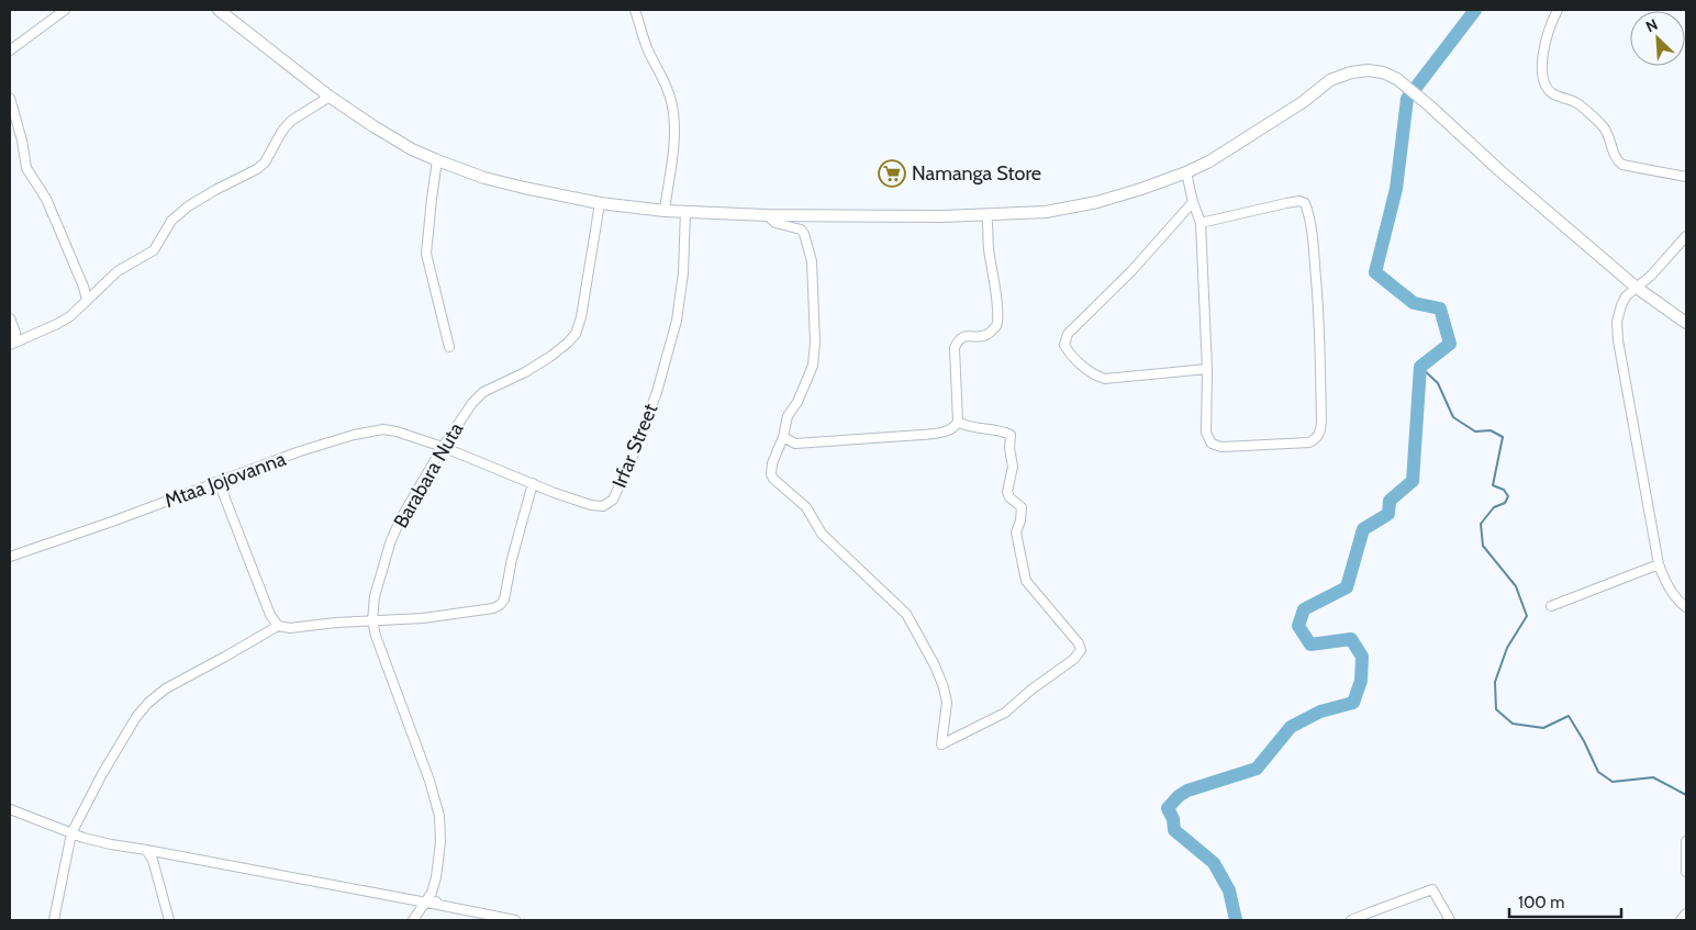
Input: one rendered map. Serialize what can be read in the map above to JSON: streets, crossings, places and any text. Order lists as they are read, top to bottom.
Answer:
{
  "streets": {
    "street": ["Irfar Street", "Barabara Nuta", "Mtaa Jojovanna"]
  },
  "crossings": [
    ["Irfar Street", "Barabara Nuta"],
    ["Irfar Street", "Mtaa Jojovanna"],
    ["Barabara Nuta", "Mtaa Jojovanna"]
  ],
  "places": {
    "supermarket": ["Namanga Store"]
  },
  "scale_bar": "100 m",
  "north": "top left"
}
